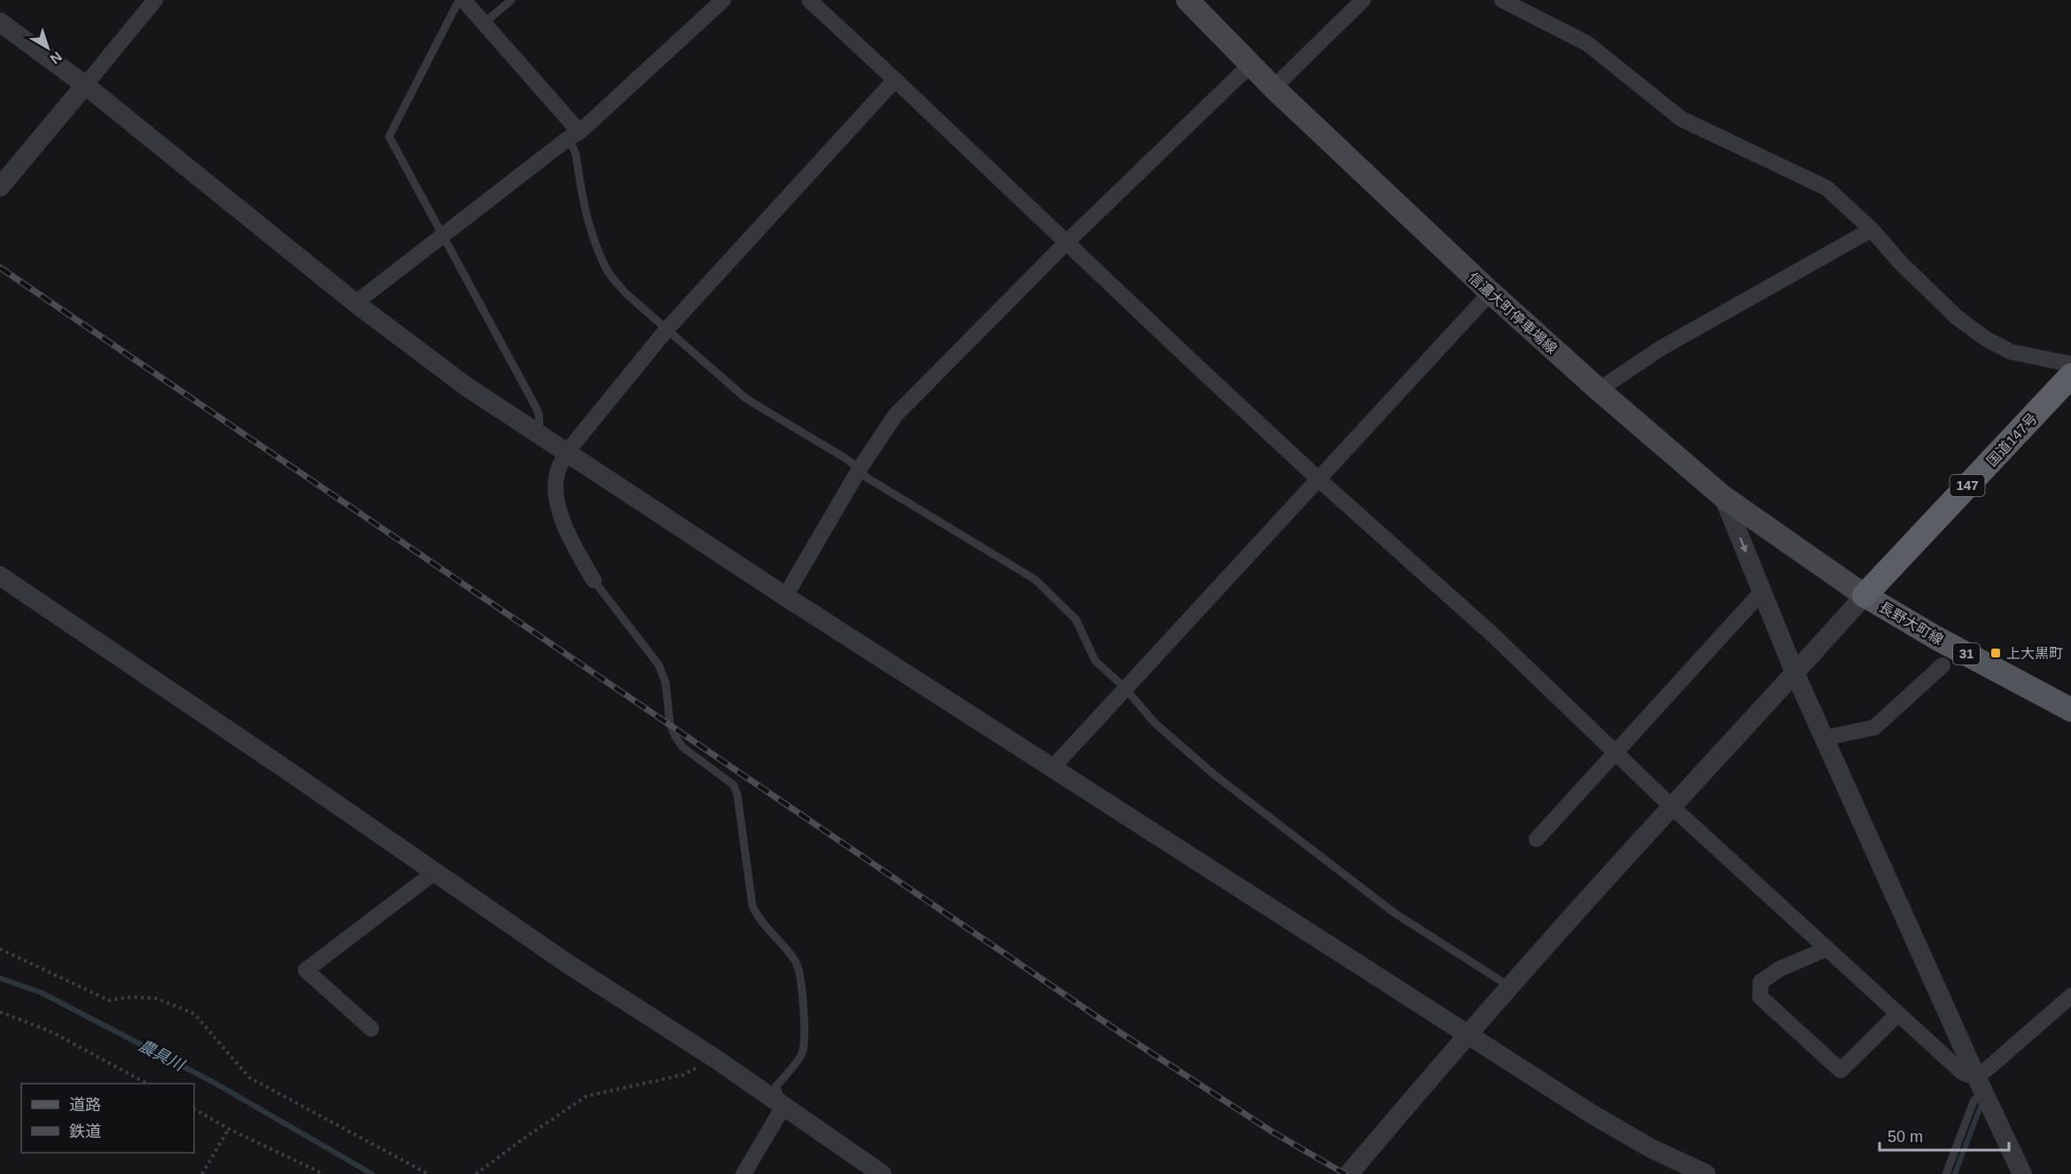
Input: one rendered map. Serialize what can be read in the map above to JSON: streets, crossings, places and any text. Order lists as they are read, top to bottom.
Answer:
{
  "streets": {
    "highway": ["国道147号", "147"],
    "main road": ["信濃大町停車場線", "長野大町線", "31"]
  },
  "crossings": [
    ["信濃大町停車場線", "国道147号"],
    ["信濃大町停車場線", "長野大町線"],
    ["国道147号", "長野大町線"]
  ],
  "water": ["農具川"],
  "places": {
    "transit": ["上大黒町"]
  },
  "legend": ["道路", "鉄道"],
  "scale_bar": "50 m",
  "north": "bottom right"
}
